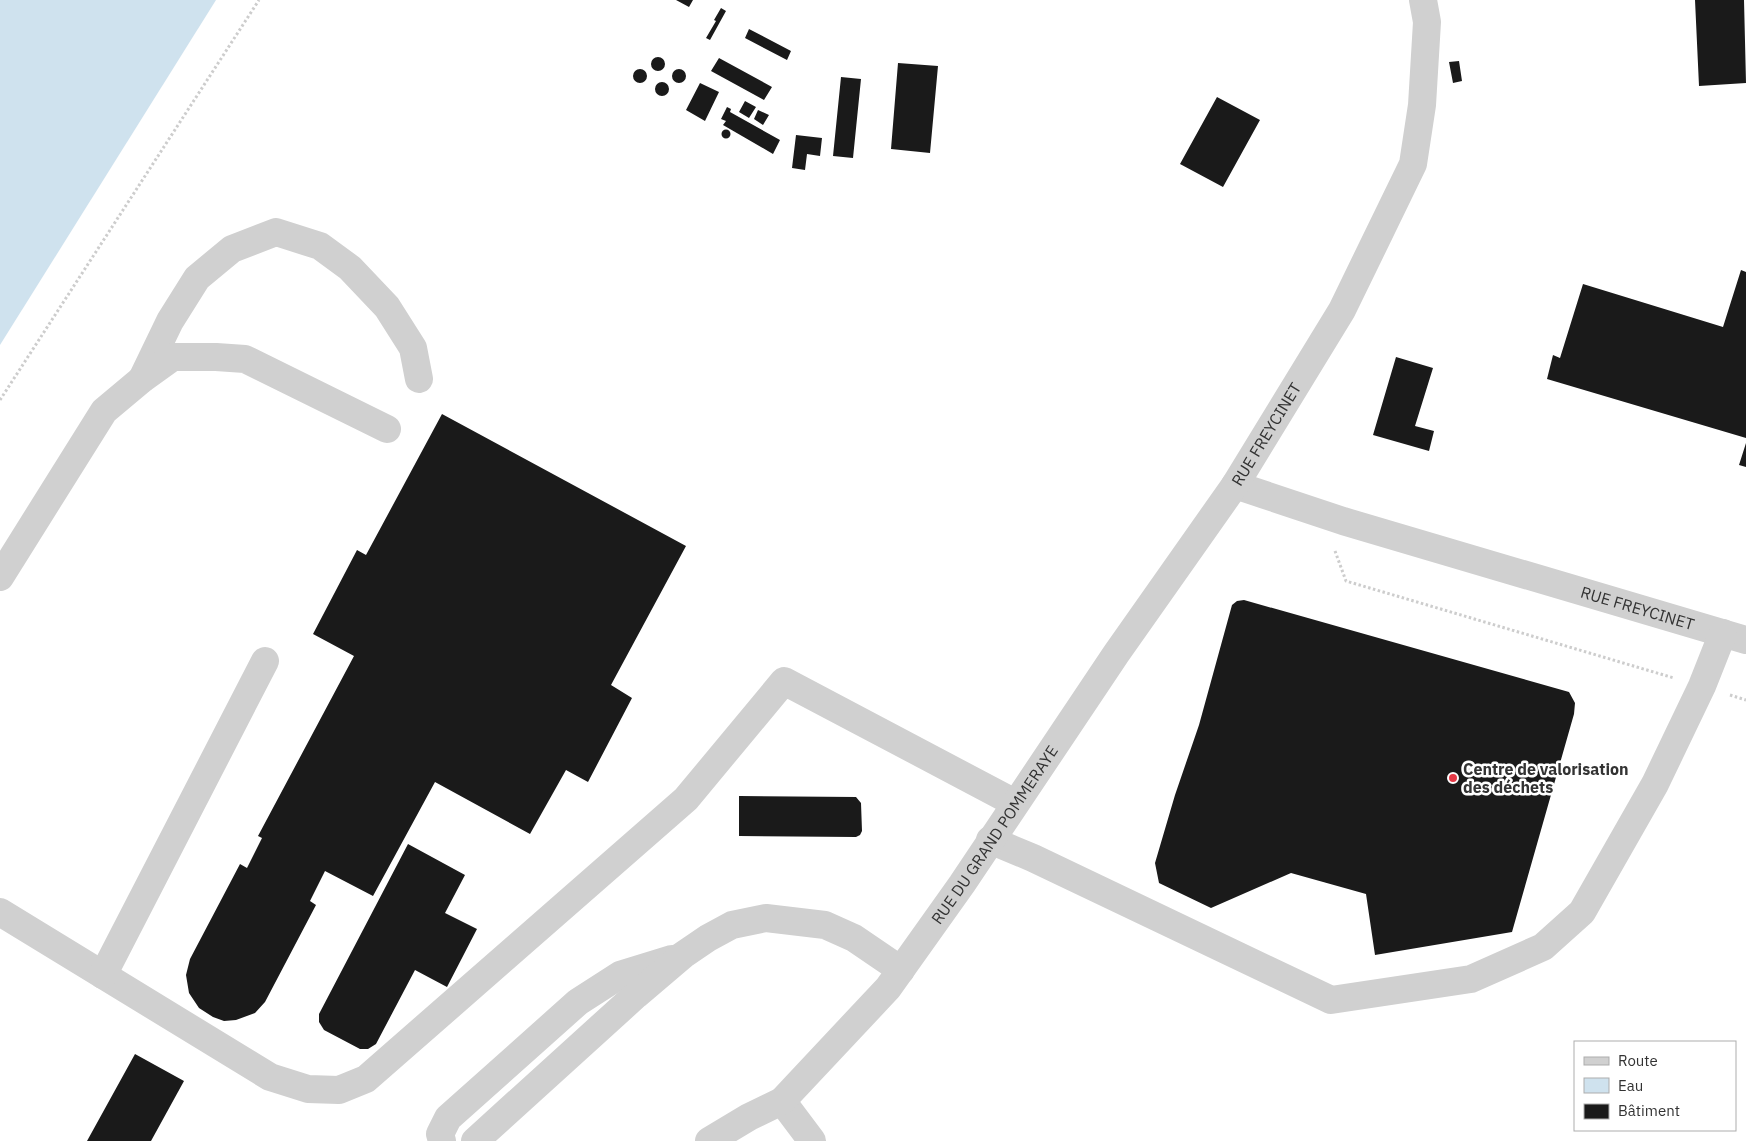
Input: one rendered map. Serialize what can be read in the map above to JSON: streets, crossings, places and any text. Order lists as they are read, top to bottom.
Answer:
{
  "streets": {
    "street": ["RUE FREYCINET", "RUE DU GRAND POMMERAYE"]
  },
  "crossings": [
    ["RUE FREYCINET", "RUE DU GRAND POMMERAYE"]
  ],
  "places": ["Centre de valorisation des déchets"],
  "legend": ["Route", "Eau", "Bâtiment"]
}
